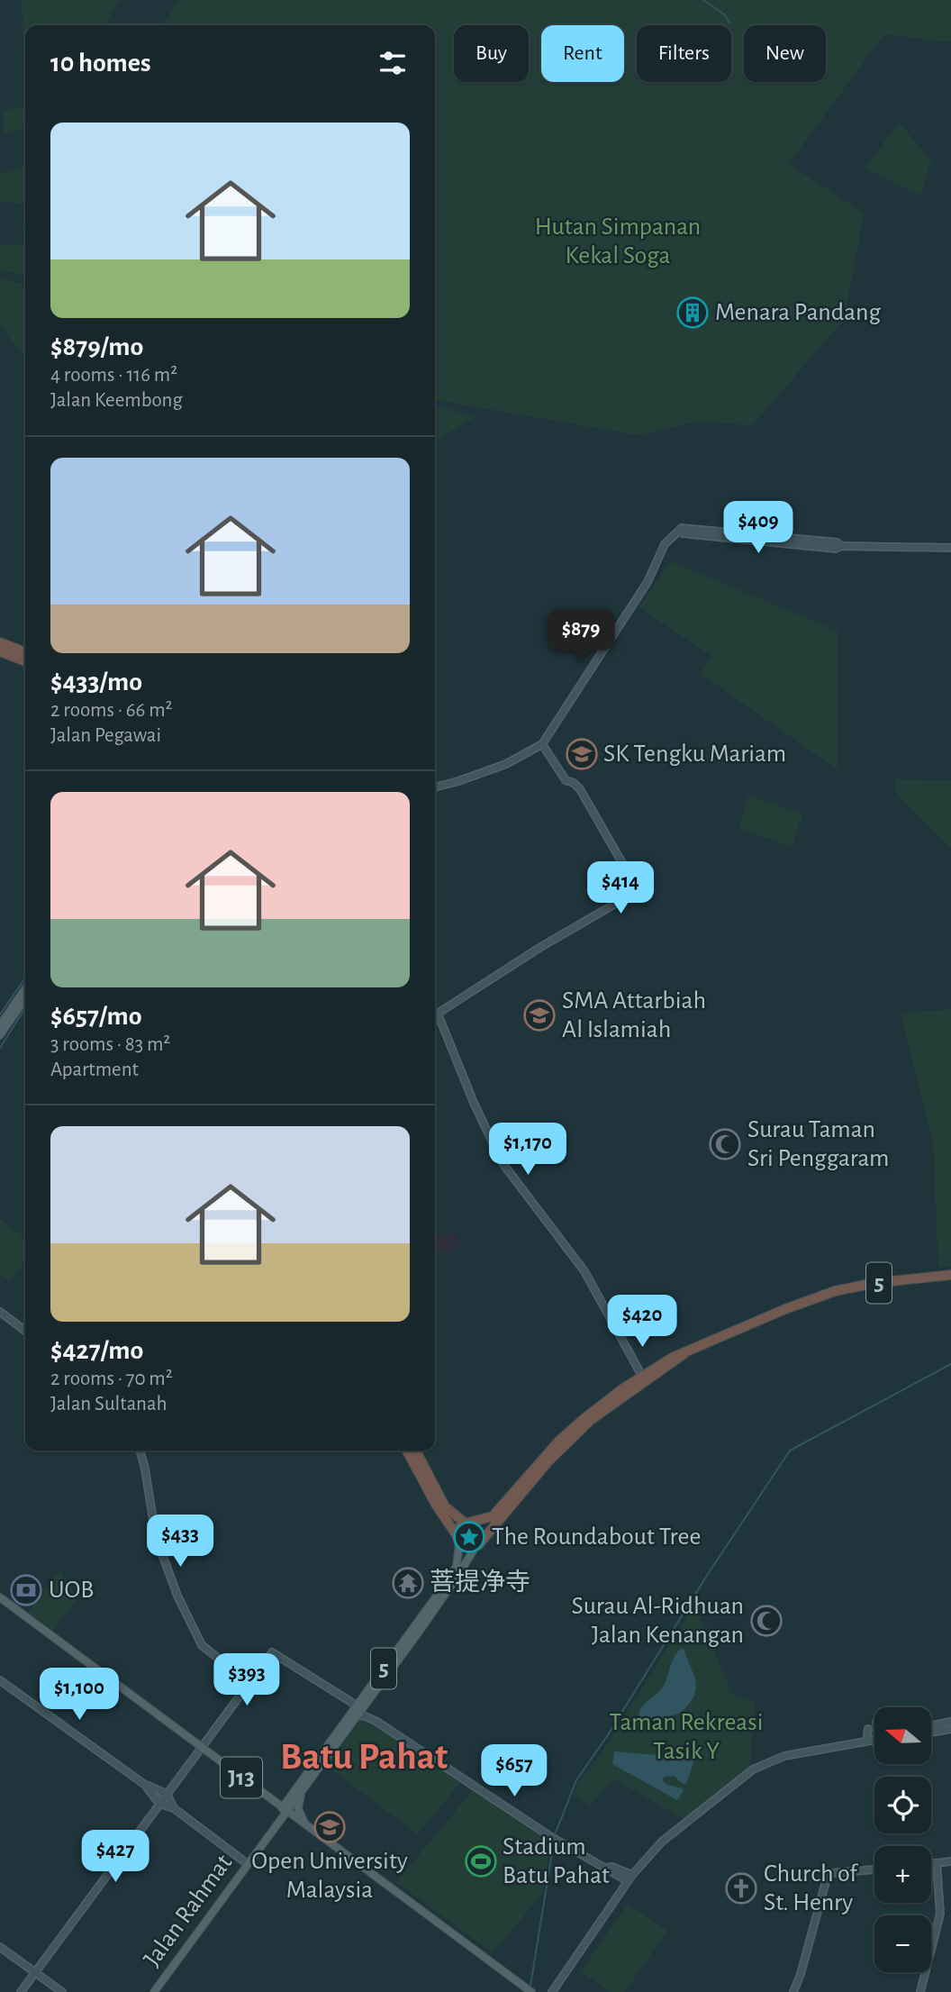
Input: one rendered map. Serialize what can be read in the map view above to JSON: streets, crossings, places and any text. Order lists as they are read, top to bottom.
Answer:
{
  "streets": {
    "highway": ["5"],
    "main road": ["J13", "Jalan Rahmat"]
  },
  "crossings": [
    ["5", "Jalan Rahmat"],
    ["J13", "Jalan Rahmat"]
  ],
  "districts": ["Batu Pahat"],
  "parks": ["Hutan Simpanan Kekal Soga", "Taman Rekreasi Tasik Y"],
  "places": {
    "building": ["Menara Pandang"],
    "school or university": ["SK Tengku Mariam", "SMA Attarbiah Al Islamiah", "Open University Malaysia"],
    "mosque": ["Surau Taman Sri Penggaram", "Surau Al-Ridhuan Jalan Kenangan"],
    "place": ["The Roundabout Tree"],
    "temple": ["菩提净寺"],
    "bank": ["UOB"],
    "sports": ["Stadium Batu Pahat"],
    "church": ["Church of St. Henry"]
  },
  "north": "left",
  "page": {
    "chip": [
      "Buy",
      "Rent",
      "Filters",
      "New"
    ],
    "heading": "10 homes",
    "list": [
      {
        "name": "$879/mo",
        "note": "4 rooms · 116 m² · Jalan Keembong"
      },
      {
        "name": "$433/mo",
        "note": "2 rooms · 66 m² · Jalan Pegawai"
      },
      {
        "name": "$657/mo",
        "note": "3 rooms · 83 m² · Apartment"
      },
      {
        "name": "$427/mo",
        "note": "2 rooms · 70 m² · Jalan Sultanah"
      }
    ],
    "price": [
      "$409",
      "$879",
      "$414",
      "$1,170",
      "$420",
      "$433",
      "$393",
      "$1,100",
      "$657",
      "$427"
    ],
    "map_buttons": ["+", "−"]
  }
}
